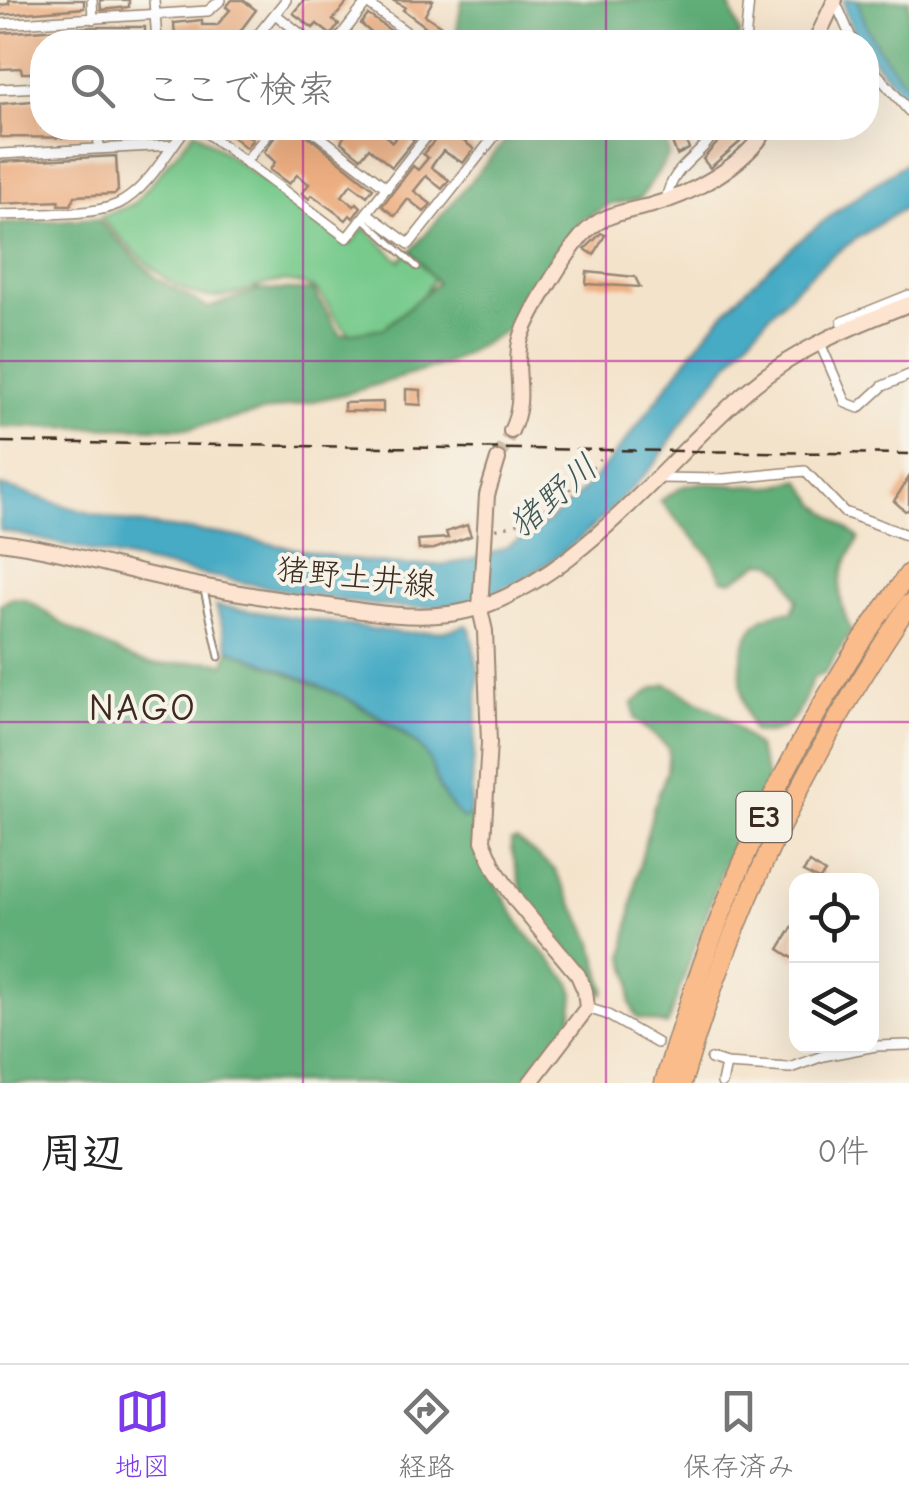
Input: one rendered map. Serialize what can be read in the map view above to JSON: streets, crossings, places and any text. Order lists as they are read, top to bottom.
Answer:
{
  "streets": {
    "highway": ["E3"],
    "street": ["猪野土井線"]
  },
  "districts": ["NAGO"],
  "water": ["猪野川"],
  "page": {
    "search": "ここで検索",
    "heading": ["周辺", "0件"],
    "nav": ["地図", "経路", "保存済み"]
  }
}
